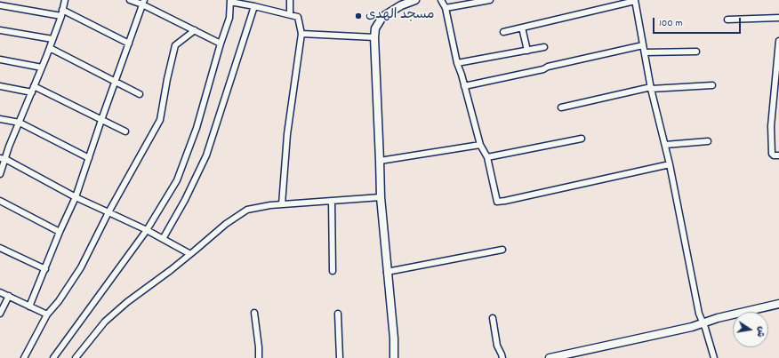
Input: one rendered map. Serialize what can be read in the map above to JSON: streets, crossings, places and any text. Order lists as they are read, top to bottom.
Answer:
{
  "places": ["مسجد الهدى"],
  "scale_bar": "100 m",
  "north": "right"
}
